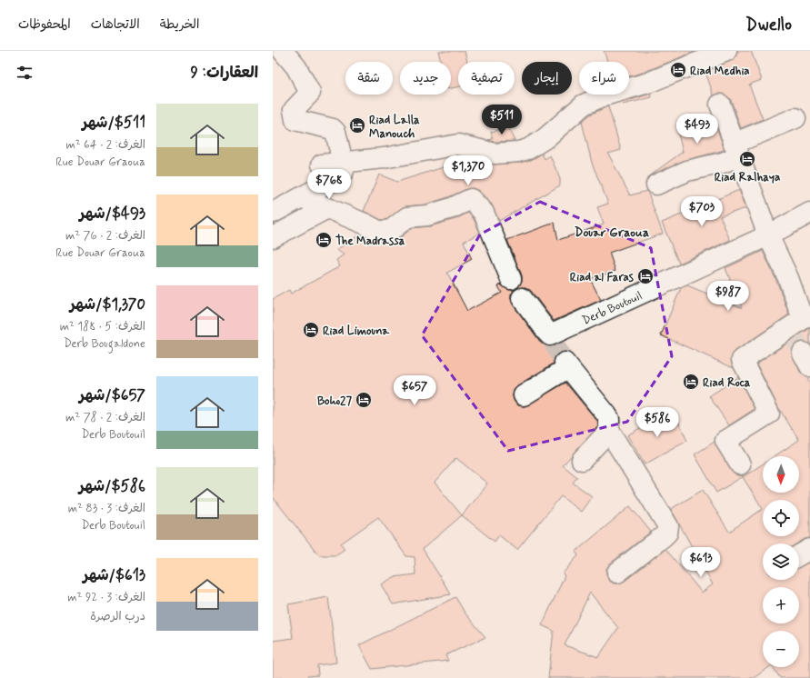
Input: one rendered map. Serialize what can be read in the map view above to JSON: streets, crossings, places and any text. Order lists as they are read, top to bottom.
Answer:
{
  "streets": {
    "street": ["Derb Boutouil"]
  },
  "districts": ["Douar Graoua"],
  "places": {
    "hotel": [
      "Riad Medhia",
      "Riad Lalla Manouch",
      "Riad Ralhaya",
      "The Madrassa",
      "Riad al Faras",
      "Riad Limouna",
      "Riad Roca",
      "Boho27"
    ]
  },
  "north": "bottom",
  "page": {
    "header": "Dwello",
    "nav": ["الخريطة", "الاتجاهات", "المحفوظات"],
    "heading": "العقارات: 9",
    "chip": [
      "شراء",
      "إيجار",
      "تصفية",
      "جديد",
      "شقة"
    ],
    "list": [
      {
        "name": "$511/شهر",
        "note": "الغرف: 2 · 64 m² · Rue Douar Graoua"
      },
      {
        "name": "$493/شهر",
        "note": "الغرف: 2 · 76 m² · Rue Douar Graoua"
      },
      {
        "name": "$1,370/شهر",
        "note": "الغرف: 5 · 188 m² · Derb Bougaldone"
      },
      {
        "name": "$657/شهر",
        "note": "الغرف: 2 · 78 m² · Derb Boutouil"
      },
      {
        "name": "$586/شهر",
        "note": "الغرف: 3 · 83 m² · Derb Boutouil"
      },
      {
        "name": "$613/شهر",
        "note": "الغرف: 3 · 92 m² · درب الرصرة"
      }
    ],
    "price": [
      "$511",
      "$493",
      "$1,370",
      "$768",
      "$703",
      "$987",
      "$657",
      "$586",
      "$613"
    ],
    "map_buttons": ["+", "−"]
  }
}
